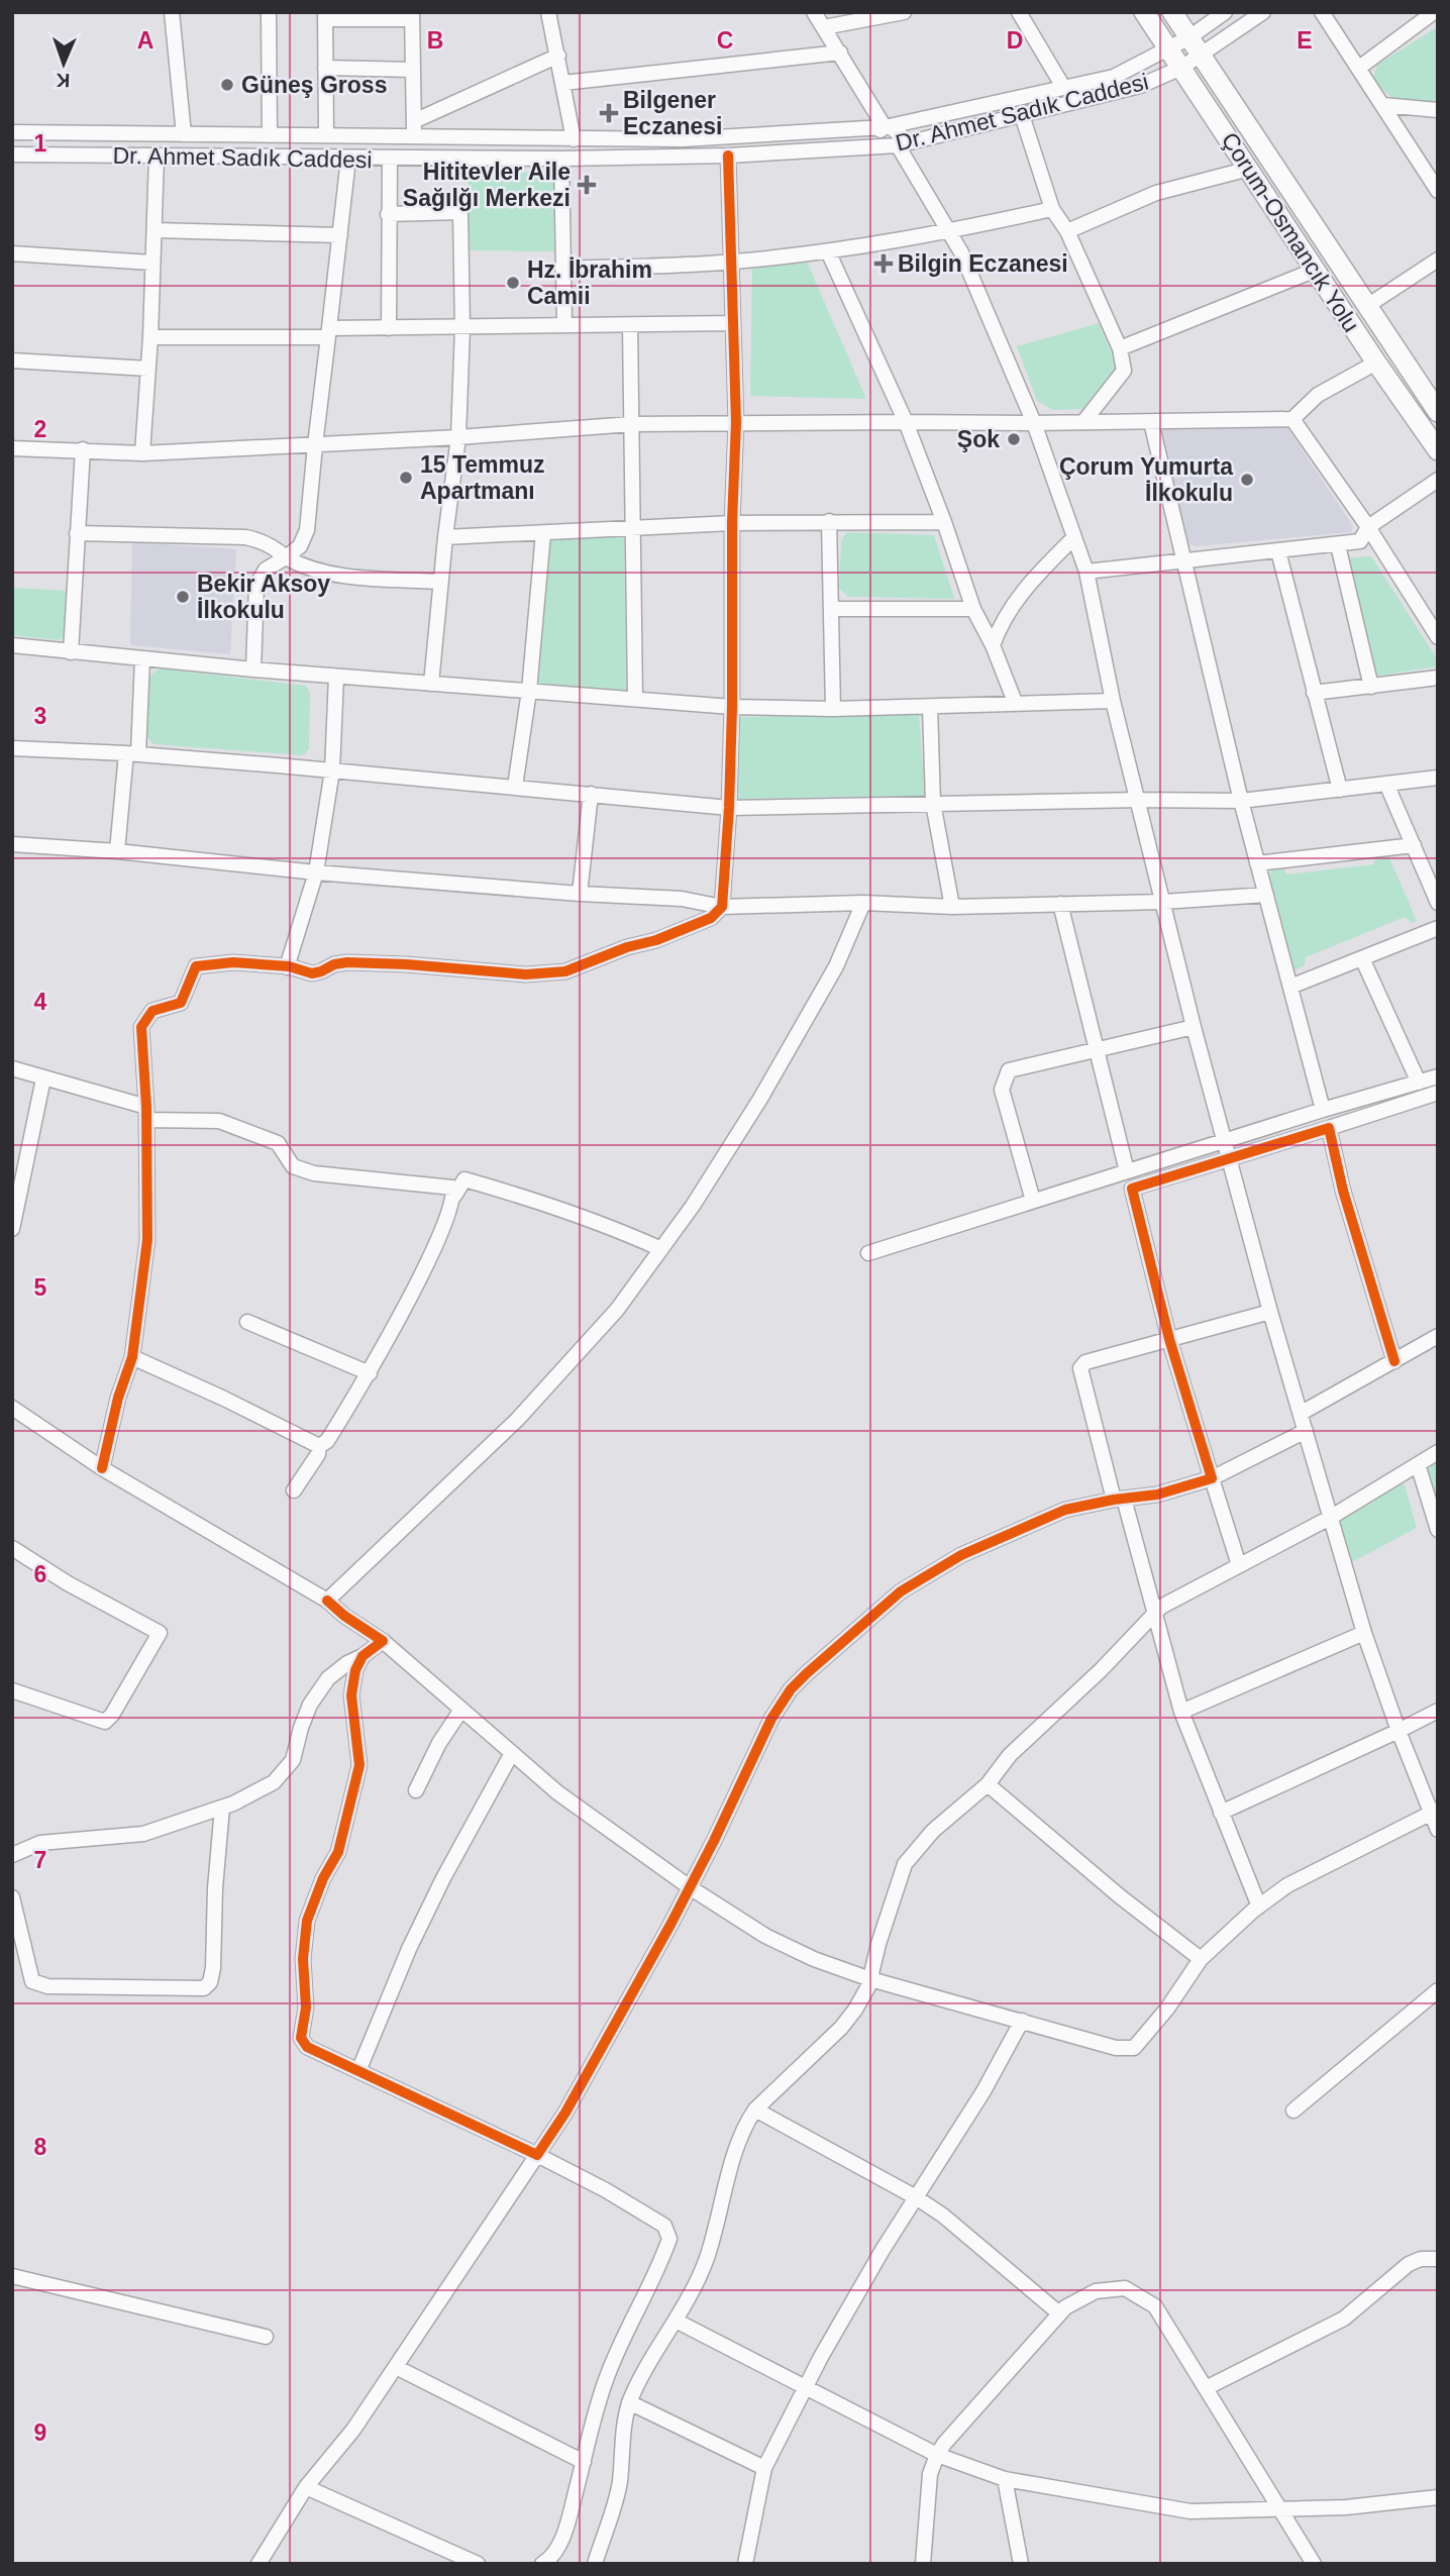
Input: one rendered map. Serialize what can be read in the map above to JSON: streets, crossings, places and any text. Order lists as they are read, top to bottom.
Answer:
{
  "streets": {
    "highway": ["Çorum-Osmancık Yolu"],
    "street": ["Dr. Ahmet Sadık Caddesi"]
  },
  "crossings": [
    ["Dr. Ahmet Sadık Caddesi", "Çorum-Osmancık Yolu"]
  ],
  "places": {
    "other": [
      "Güneş Gross",
      "Hz. İbrahim Camii",
      "Şok",
      "15 Temmuz Apartmanı",
      "Çorum Yumurta İlkokulu",
      "Bekir Aksoy İlkokulu"
    ],
    "health": ["Bilgener Eczanesi", "Hititevler Aile Sağılğı Merkezi", "Bilgin Eczanesi"]
  },
  "north": "bottom",
  "grid": {
    "columns": [
      "A",
      "B",
      "C",
      "D",
      "E"
    ],
    "rows": [
      "1",
      "2",
      "3",
      "4",
      "5",
      "6",
      "7",
      "8",
      "9"
    ]
  }
}
